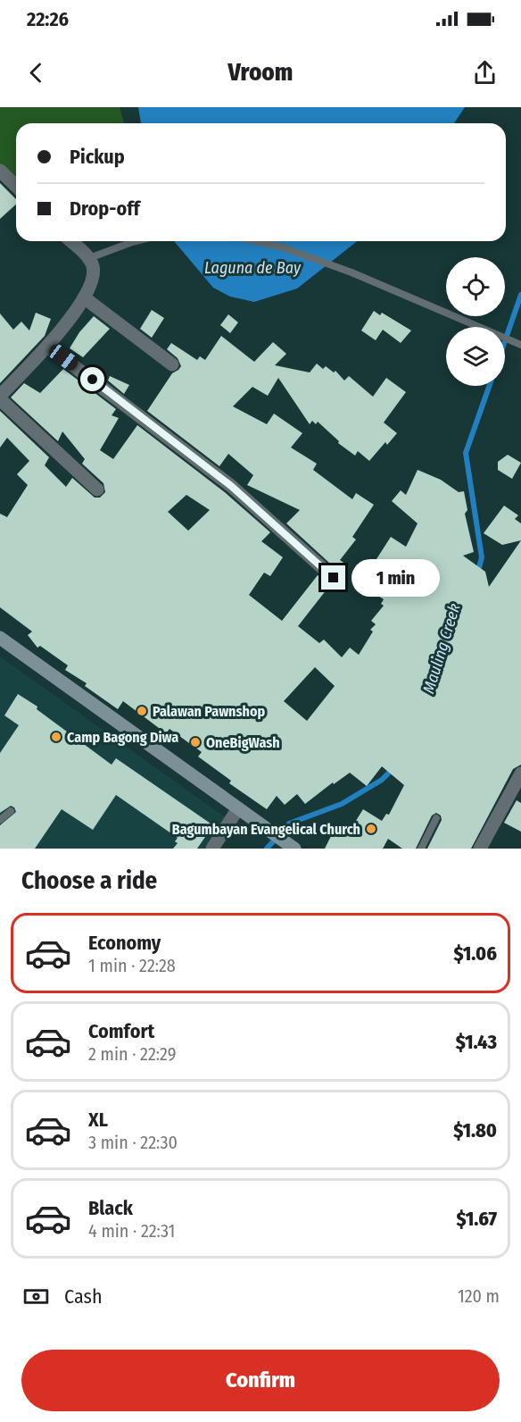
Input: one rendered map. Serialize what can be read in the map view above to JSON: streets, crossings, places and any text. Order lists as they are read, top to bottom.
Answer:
{
  "water": ["Laguna de Bay", "Mauling Creek"],
  "places": [
    "Palawan Pawnshop",
    "Camp Bagong Diwa",
    "OneBigWash",
    "Bagumbayan Evangelical Church"
  ],
  "page": {
    "status": "22:26",
    "header": "Vroom",
    "banner": ["Pickup", "Drop-off"],
    "bubble": "1 min",
    "heading": "Choose a ride",
    "list": [
      {
        "name": "Economy",
        "note": "1 min · 22:28",
        "value": "$1.06"
      },
      {
        "name": "Comfort",
        "note": "2 min · 22:29",
        "value": "$1.43"
      },
      {
        "name": "XL",
        "note": "3 min · 22:30",
        "value": "$1.80"
      },
      {
        "name": "Black",
        "note": "4 min · 22:31",
        "value": "$1.67"
      }
    ],
    "pay": ["Cash", "120 m"],
    "buttons": "Confirm"
  }
}
